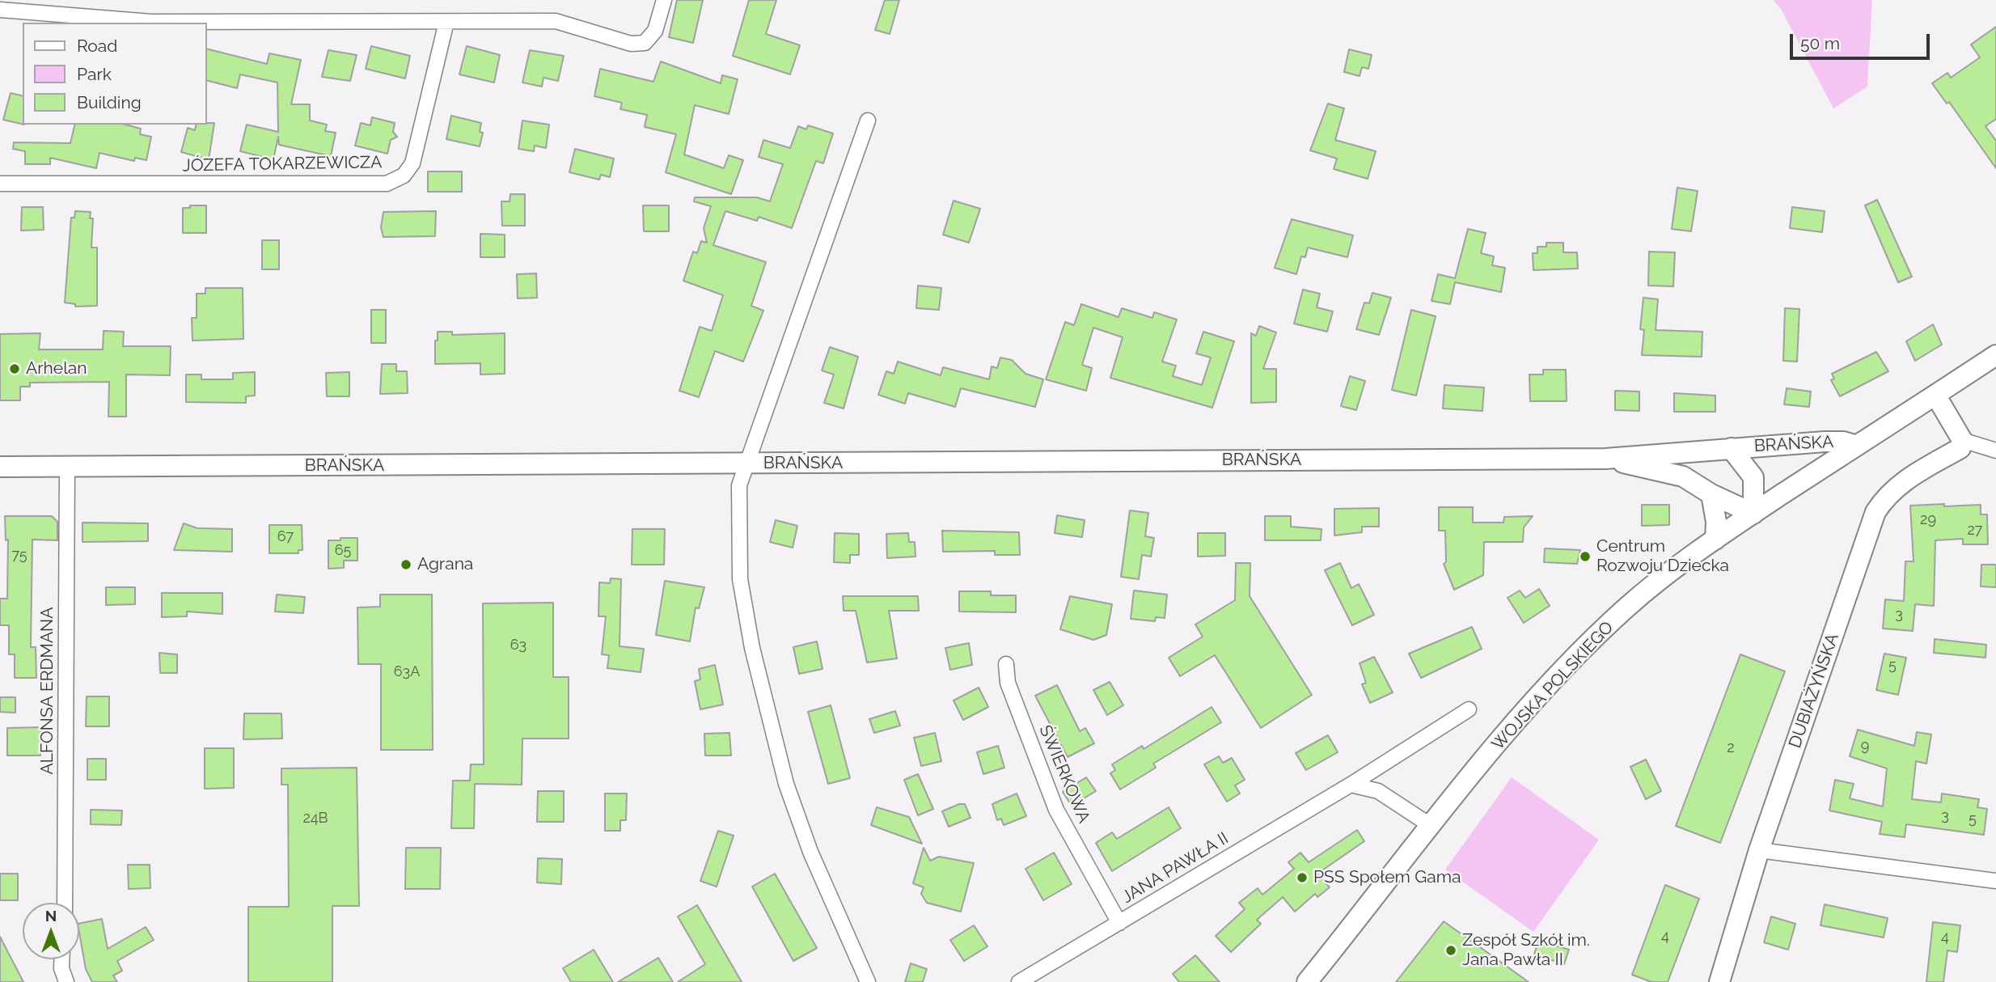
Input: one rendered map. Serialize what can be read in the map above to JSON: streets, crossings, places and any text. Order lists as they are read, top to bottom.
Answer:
{
  "streets": {
    "street": [
      "JÓZEFA TOKARZEWICZA",
      "BRAŃSKA",
      "WOJSKA POLSKIEGO",
      "ALFONSA ERDMANA",
      "DUBIAŻYŃSKA",
      "ŚWIERKOWA",
      "JANA PAWŁA II"
    ]
  },
  "crossings": [
    ["BRAŃSKA", "WOJSKA POLSKIEGO"],
    ["BRAŃSKA", "ALFONSA ERDMANA"],
    ["ŚWIERKOWA", "JANA PAWŁA II"]
  ],
  "places": [
    "Arhelan",
    "Centrum Rozwoju Dziecka",
    "Agrana",
    "PSS Społem Gama",
    "Zespół Szkół im. Jana Pawła II"
  ],
  "house_numbers": [
    "29",
    "27",
    "67",
    "65",
    "75",
    "3",
    "63",
    "5",
    "63A",
    "9",
    "2",
    "3",
    "24B",
    "5",
    "4",
    "4"
  ],
  "legend": ["Road", "Park", "Building"],
  "scale_bar": "50 m",
  "north": "top"
}
